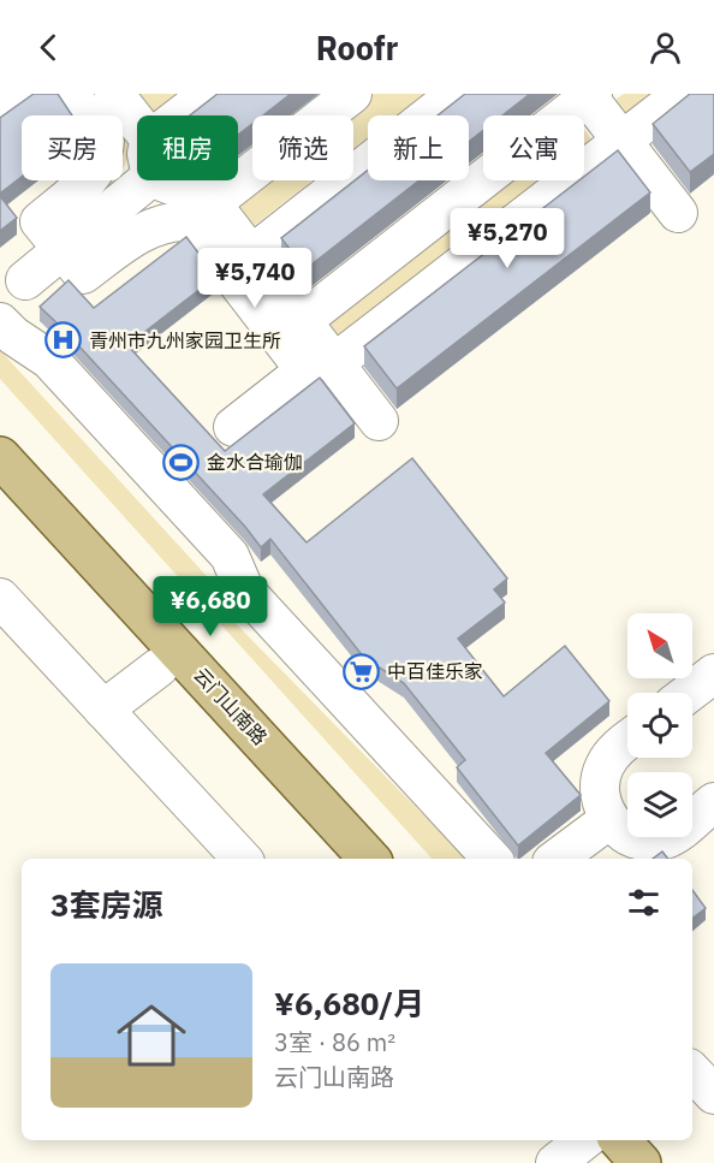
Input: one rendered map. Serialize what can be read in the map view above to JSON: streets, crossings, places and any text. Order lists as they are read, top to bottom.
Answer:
{
  "streets": {
    "main road": ["云门山南路"]
  },
  "places": {
    "hospital": ["青州市九州家园卫生所"],
    "sports": ["金水合瑜伽"],
    "supermarket": ["中百佳乐家"]
  },
  "north": "top left",
  "page": {
    "header": "Roofr",
    "chip": [
      "买房",
      "租房",
      "筛选",
      "新上",
      "公寓"
    ],
    "price": ["¥5,270", "¥5,740", "¥6,680"],
    "heading": "3套房源",
    "list": [
      {
        "name": "¥6,680/月",
        "note": "3室 · 86 m² · 云门山南路"
      }
    ]
  }
}
